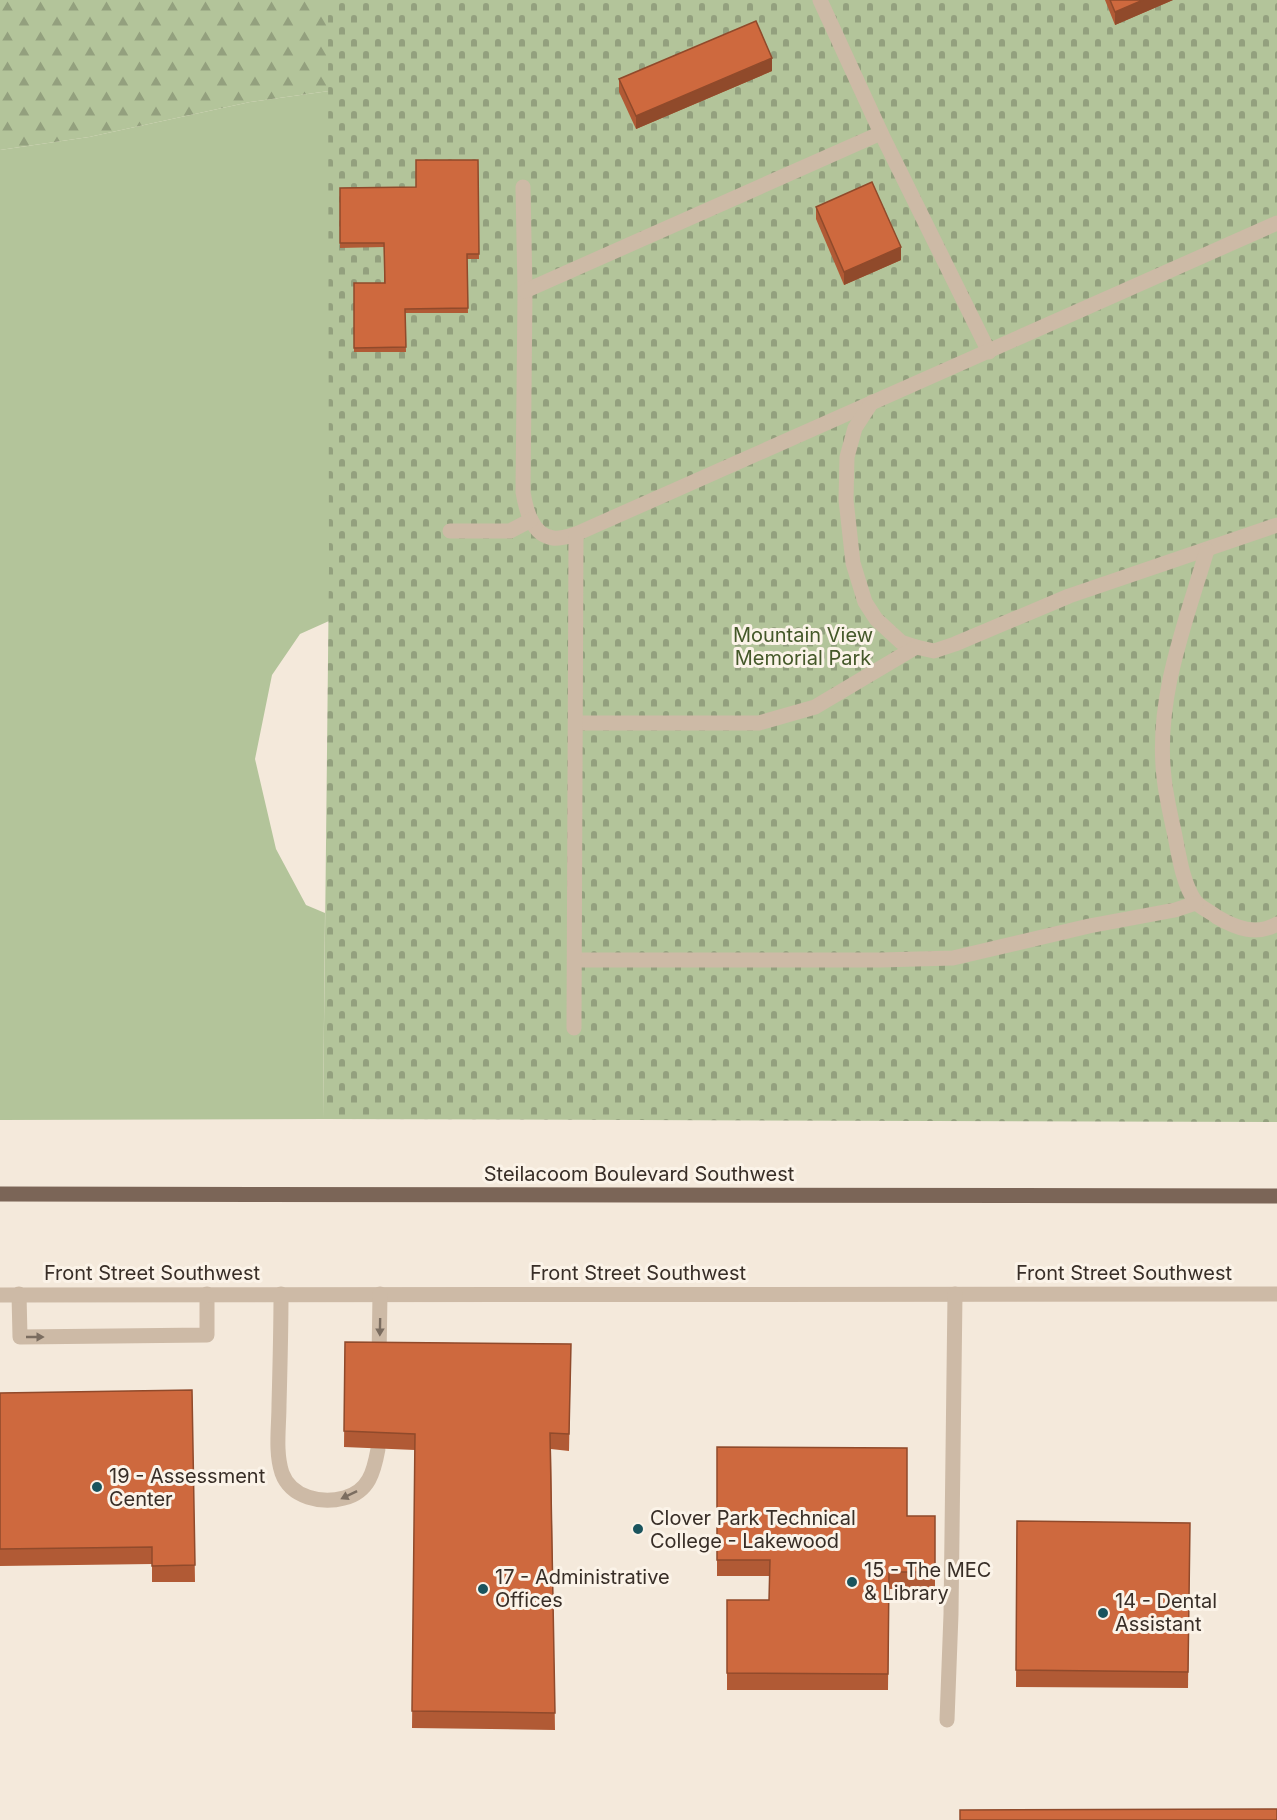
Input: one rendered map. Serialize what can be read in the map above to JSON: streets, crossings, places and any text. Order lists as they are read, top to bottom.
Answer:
{
  "streets": {
    "main road": ["Steilacoom Boulevard Southwest"],
    "street": ["Front Street Southwest"]
  },
  "parks": ["Mountain View Memorial Park"],
  "places": [
    "19 - Assessment Center",
    "Clover Park Technical College - Lakewood",
    "15 - The MEC & Library",
    "17 - Administrative Offices",
    "14 - Dental Assistant"
  ]
}
